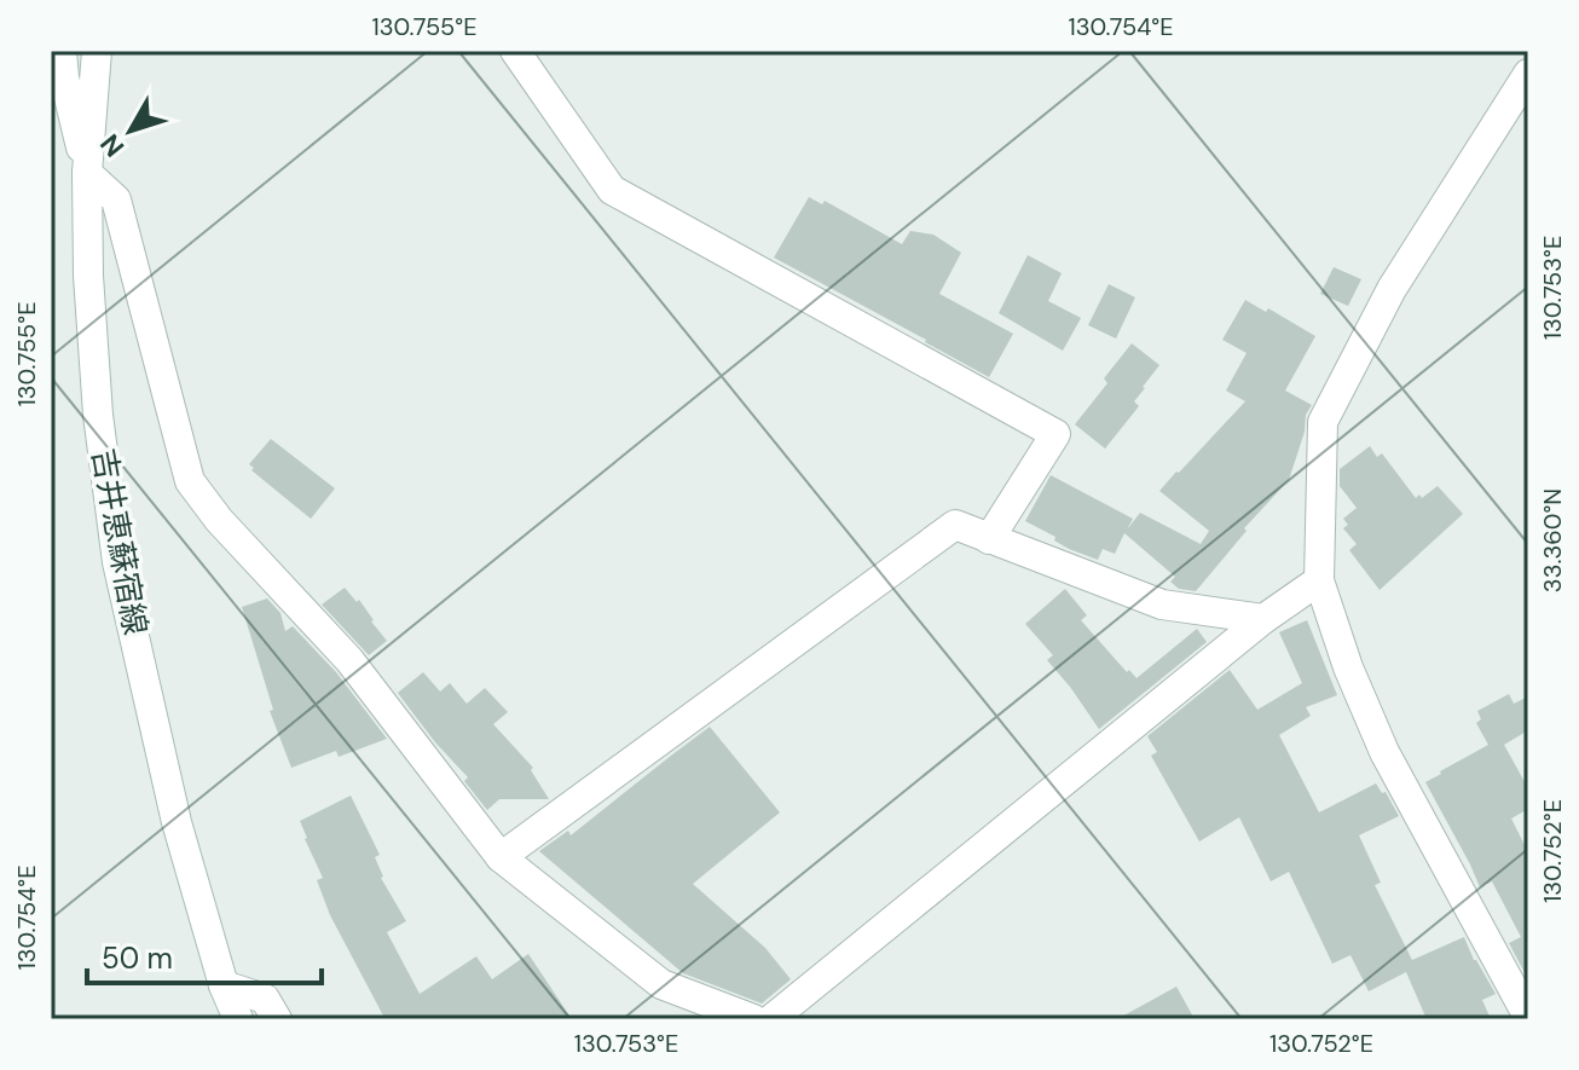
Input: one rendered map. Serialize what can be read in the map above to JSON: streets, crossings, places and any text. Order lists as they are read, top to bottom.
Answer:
{
  "streets": {
    "street": ["吉井恵蘇宿線"]
  },
  "scale_bar": "50 m",
  "north": "bottom left",
  "coordinates": [
    "130.755°E",
    "130.754°E",
    "130.753°E",
    "33.360°N",
    "130.752°E"
  ]
}
